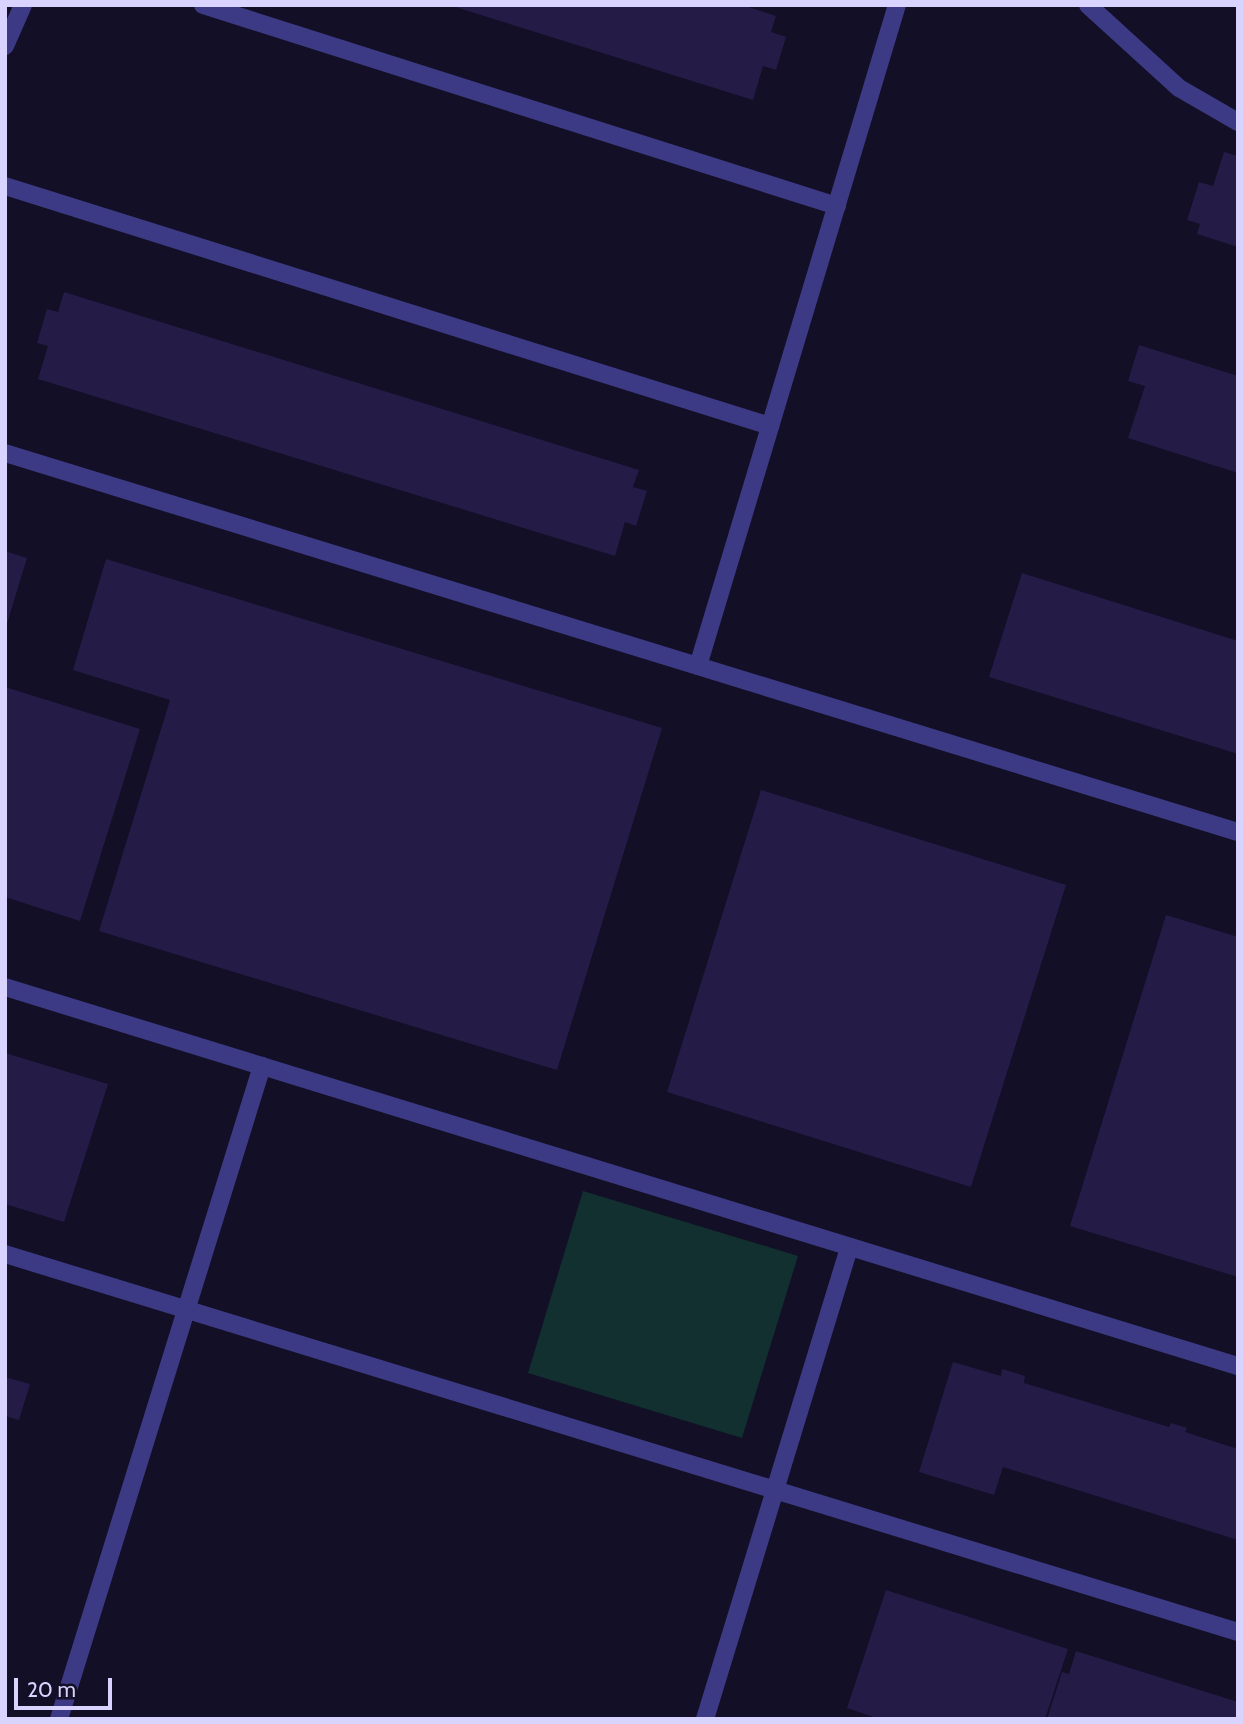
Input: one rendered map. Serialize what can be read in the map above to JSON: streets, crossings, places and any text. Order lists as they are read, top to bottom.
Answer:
{
  "scale_bar": "20 m"
}
